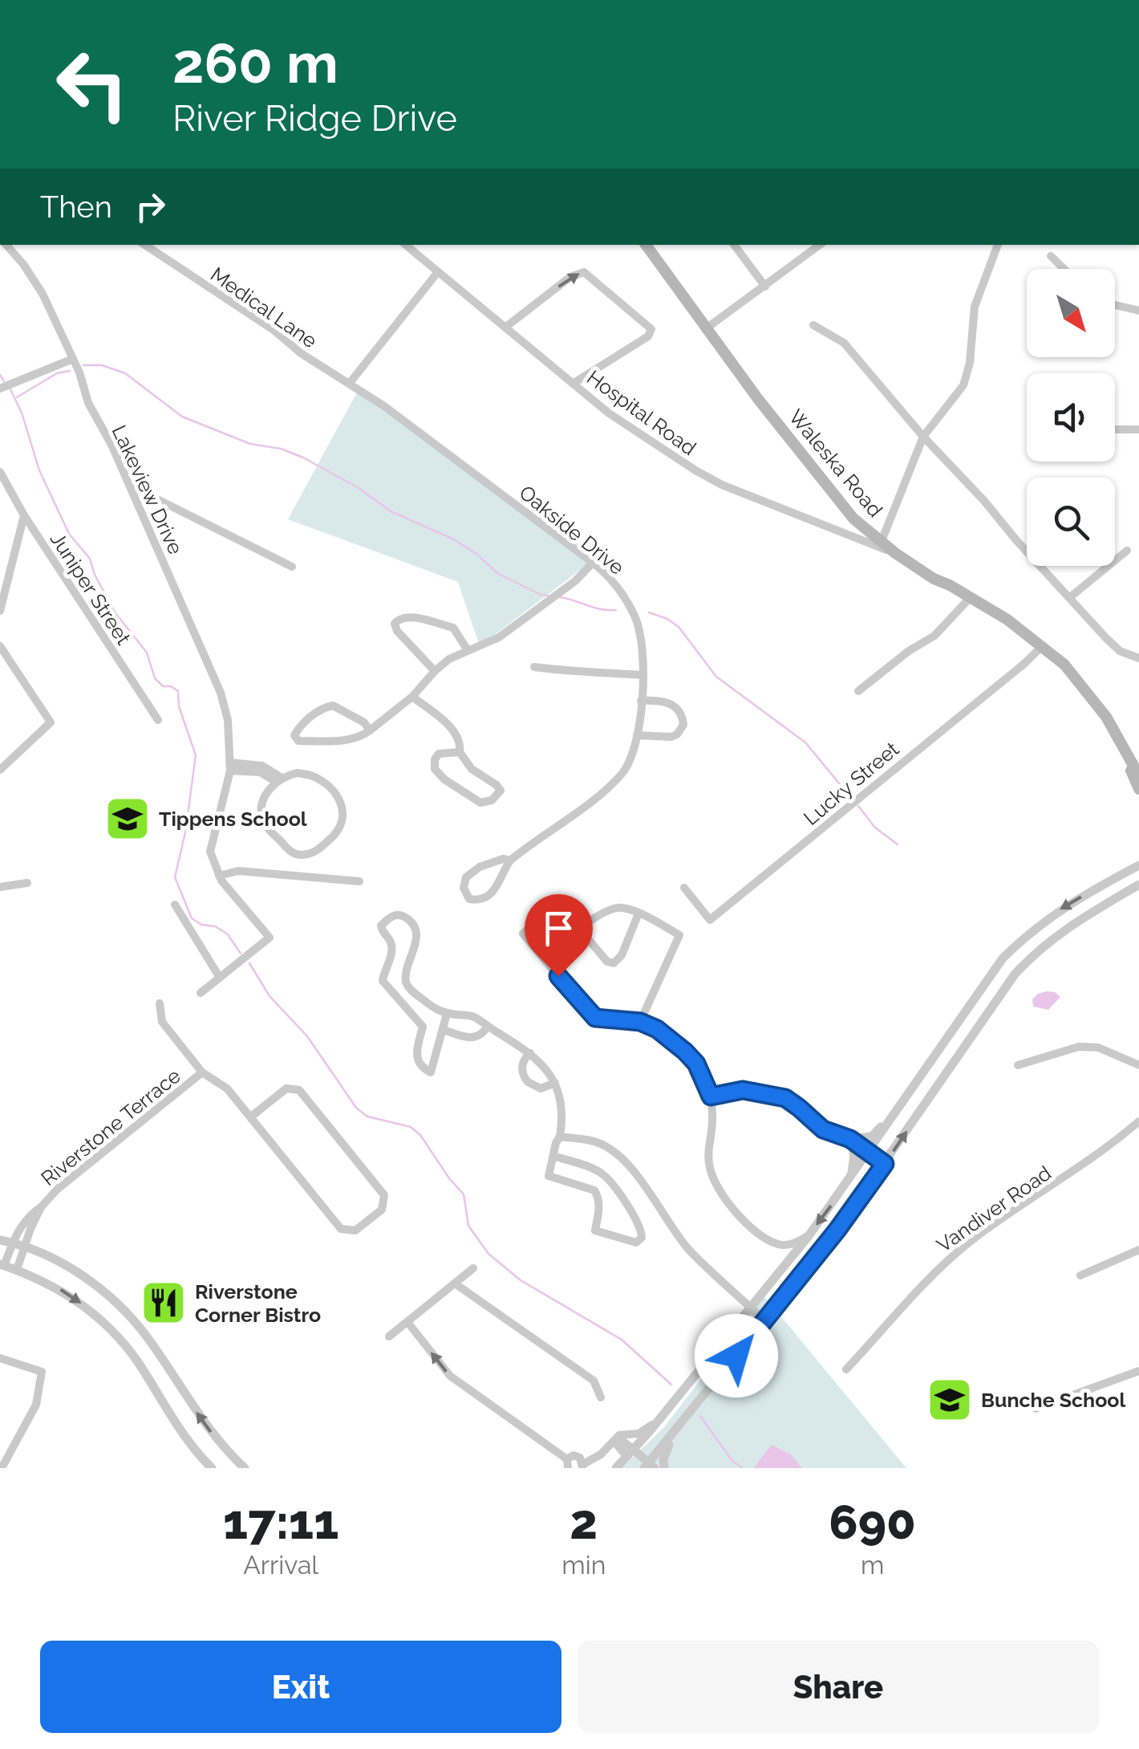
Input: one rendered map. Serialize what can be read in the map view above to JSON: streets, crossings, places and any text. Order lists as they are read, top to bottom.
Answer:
{
  "streets": {
    "main road": ["Waleska Road"],
    "street": [
      "Medical Lane",
      "Hospital Road",
      "Lakeview Drive",
      "Oakside Drive",
      "Juniper Street",
      "Lucky Street",
      "Riverstone Terrace",
      "Vandiver Road"
    ]
  },
  "crossings": [
    ["Medical Lane", "Oakside Drive"],
    ["Hospital Road", "Waleska Road"],
    ["Waleska Road", "Lucky Street"]
  ],
  "places": {
    "school or university": ["Tippens School", "Bunche School"],
    "restaurant": ["Riverstone Corner Bistro"]
  },
  "north": "bottom right",
  "page": {
    "turn": ["260 m", "River Ridge Drive"],
    "then": "Then",
    "eta": [
      "17:11",
      "Arrival",
      "2",
      "min",
      "690",
      "m"
    ],
    "buttons": ["Exit", "Share"]
  }
}
